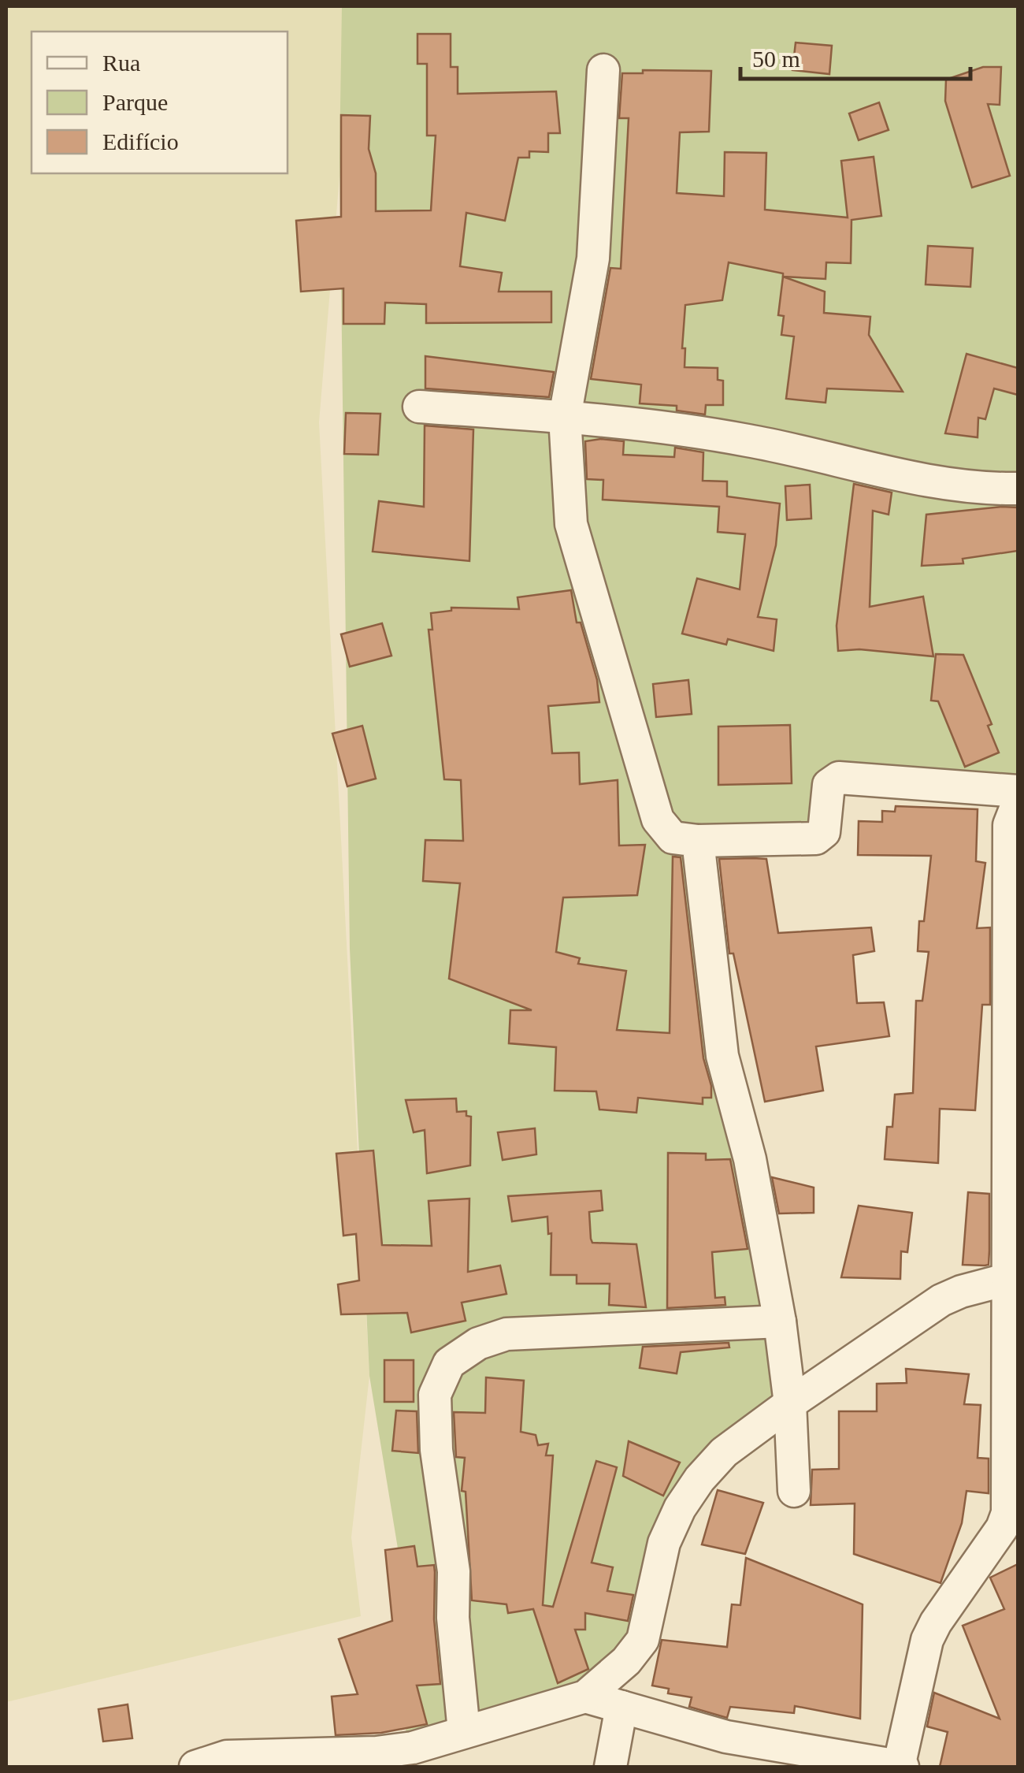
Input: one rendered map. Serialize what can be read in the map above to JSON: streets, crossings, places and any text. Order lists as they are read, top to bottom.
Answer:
{
  "legend": ["Rua", "Parque", "Edifício"],
  "scale_bar": "50 m"
}
